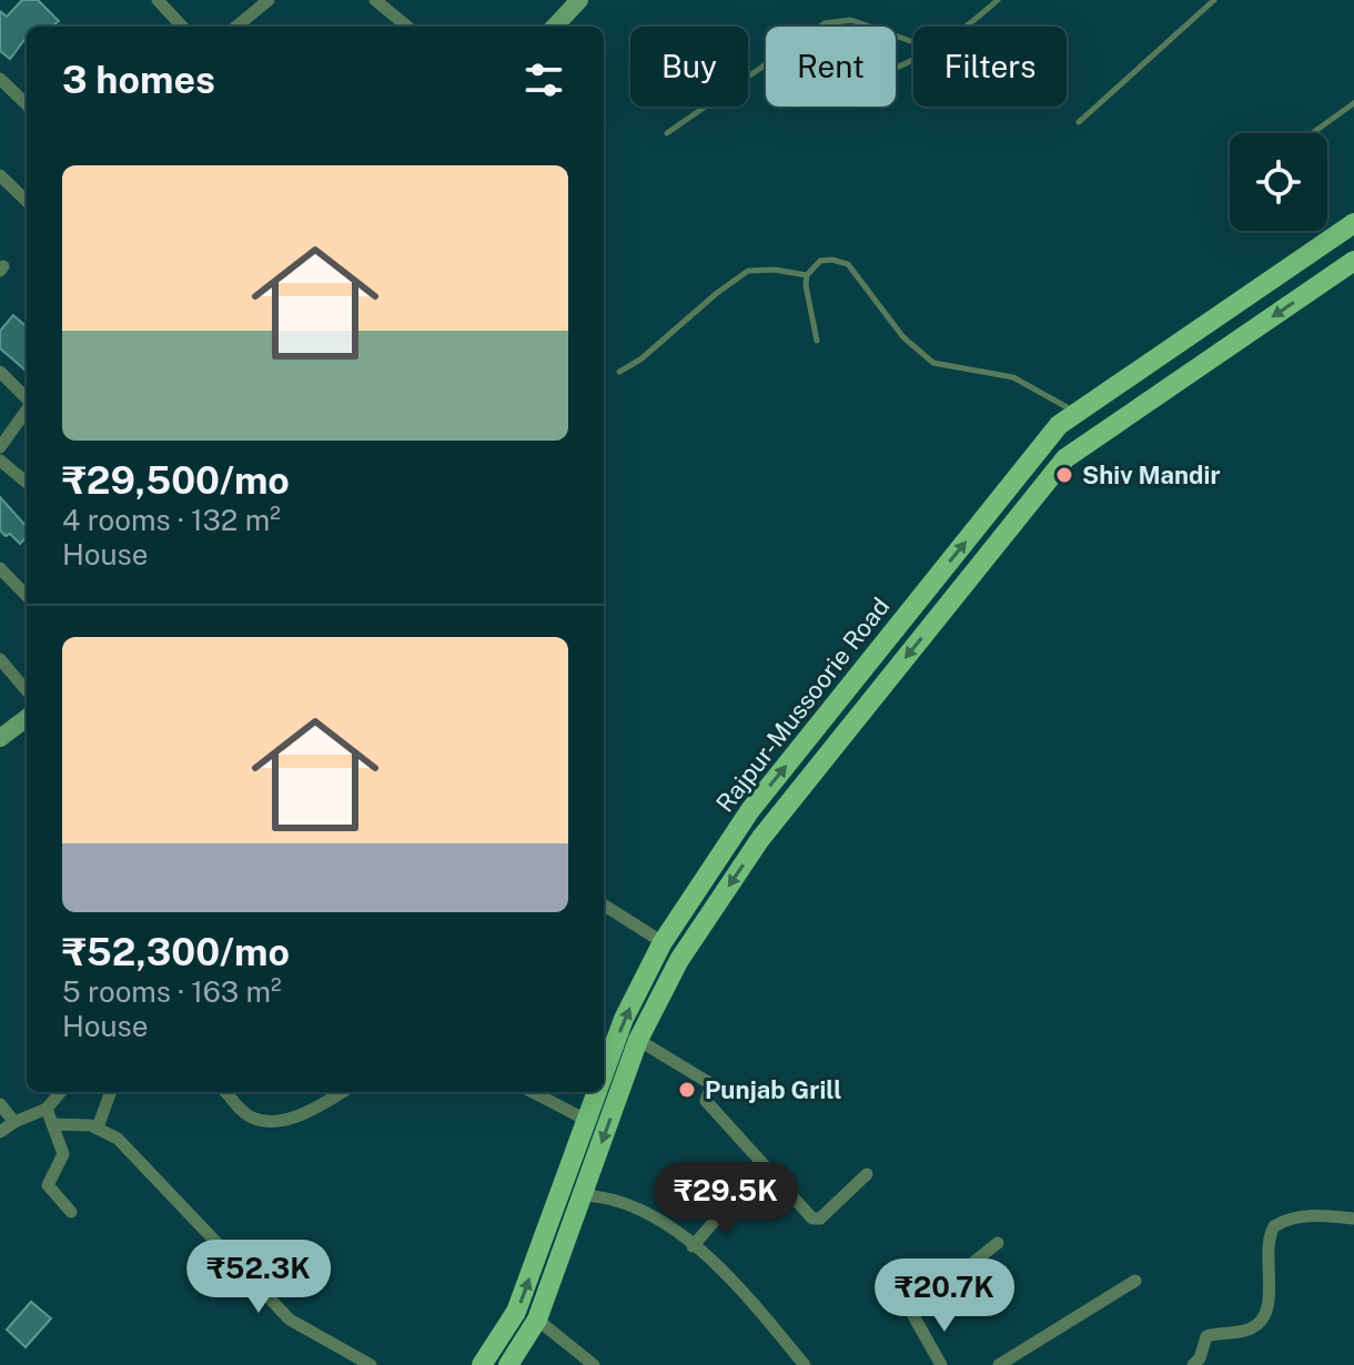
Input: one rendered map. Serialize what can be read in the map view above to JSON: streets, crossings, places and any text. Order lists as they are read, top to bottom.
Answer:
{
  "streets": {
    "main road": ["Rajpur-Mussoorie Road"]
  },
  "places": ["Shiv Mandir", "Punjab Grill"],
  "page": {
    "chip": ["Buy", "Rent", "Filters"],
    "heading": "3 homes",
    "list": [
      {
        "name": "₹29,500/mo",
        "note": "4 rooms · 132 m² · House"
      },
      {
        "name": "₹52,300/mo",
        "note": "5 rooms · 163 m² · House"
      }
    ],
    "price": ["₹29.5K", "₹52.3K", "₹20.7K"]
  }
}
